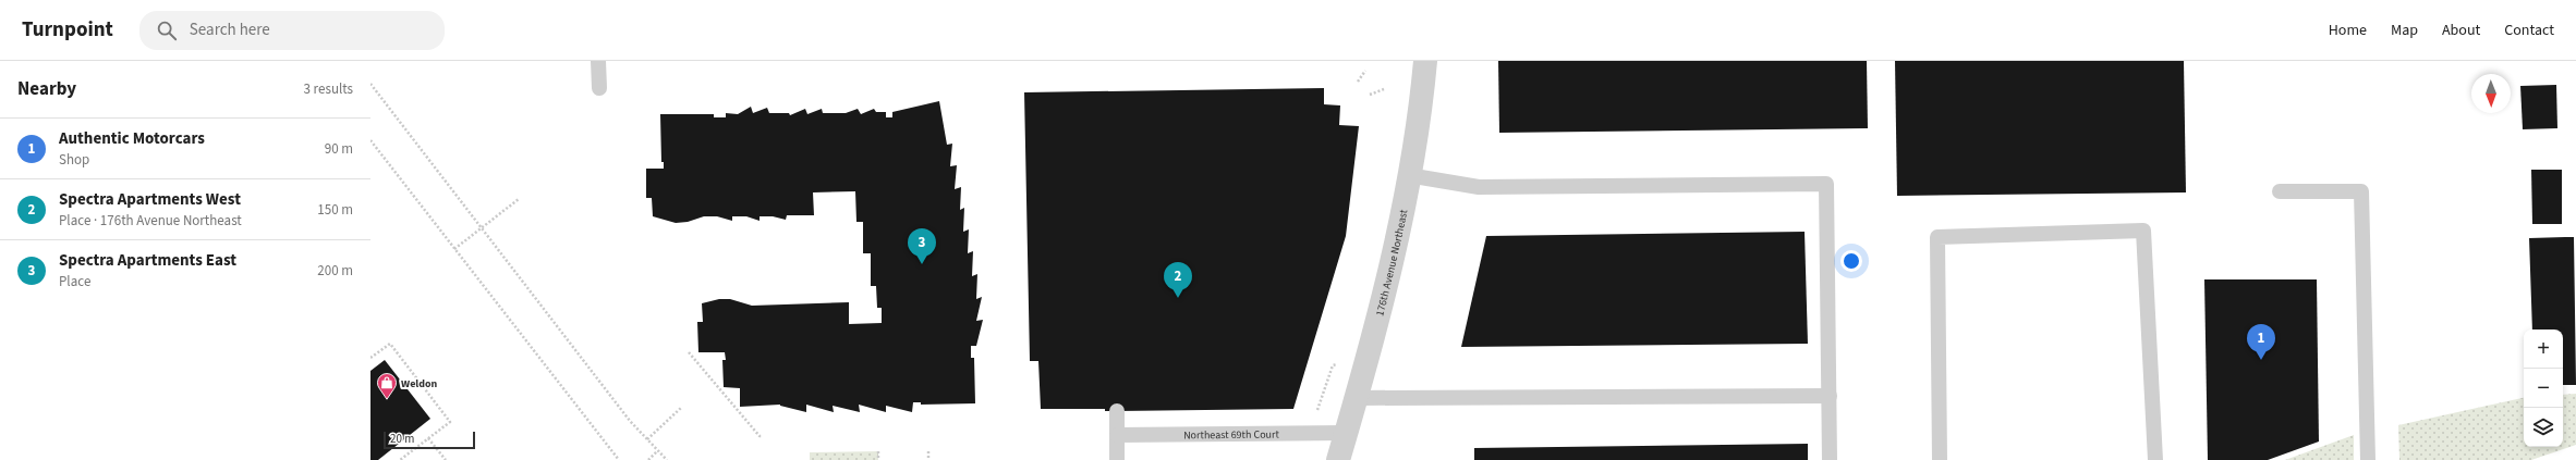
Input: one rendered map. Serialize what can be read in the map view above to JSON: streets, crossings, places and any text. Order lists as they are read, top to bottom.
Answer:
{
  "streets": {
    "street": ["176th Avenue Northeast"],
    "lane": ["Northeast 69th Court"]
  },
  "crossings": [
    ["176th Avenue Northeast", "Northeast 69th Court"]
  ],
  "places": {
    "shop": ["Weldon"]
  },
  "scale_bar": "20 m",
  "north": "bottom",
  "page": {
    "header": "Turnpoint",
    "search": "Search here",
    "nav": [
      "Home",
      "Map",
      "About",
      "Contact"
    ],
    "heading": ["Nearby", "3 results"],
    "list": [
      {
        "mark": "1",
        "name": "Authentic Motorcars",
        "note": "Shop",
        "value": "90 m"
      },
      {
        "mark": "2",
        "name": "Spectra Apartments West",
        "note": "Place · 176th Avenue Northeast",
        "value": "150 m"
      },
      {
        "mark": "3",
        "name": "Spectra Apartments East",
        "note": "Place",
        "value": "200 m"
      }
    ],
    "pins": ["3", "2", "1"],
    "map_buttons": ["+", "−"],
    "scale": "20 m"
  }
}
